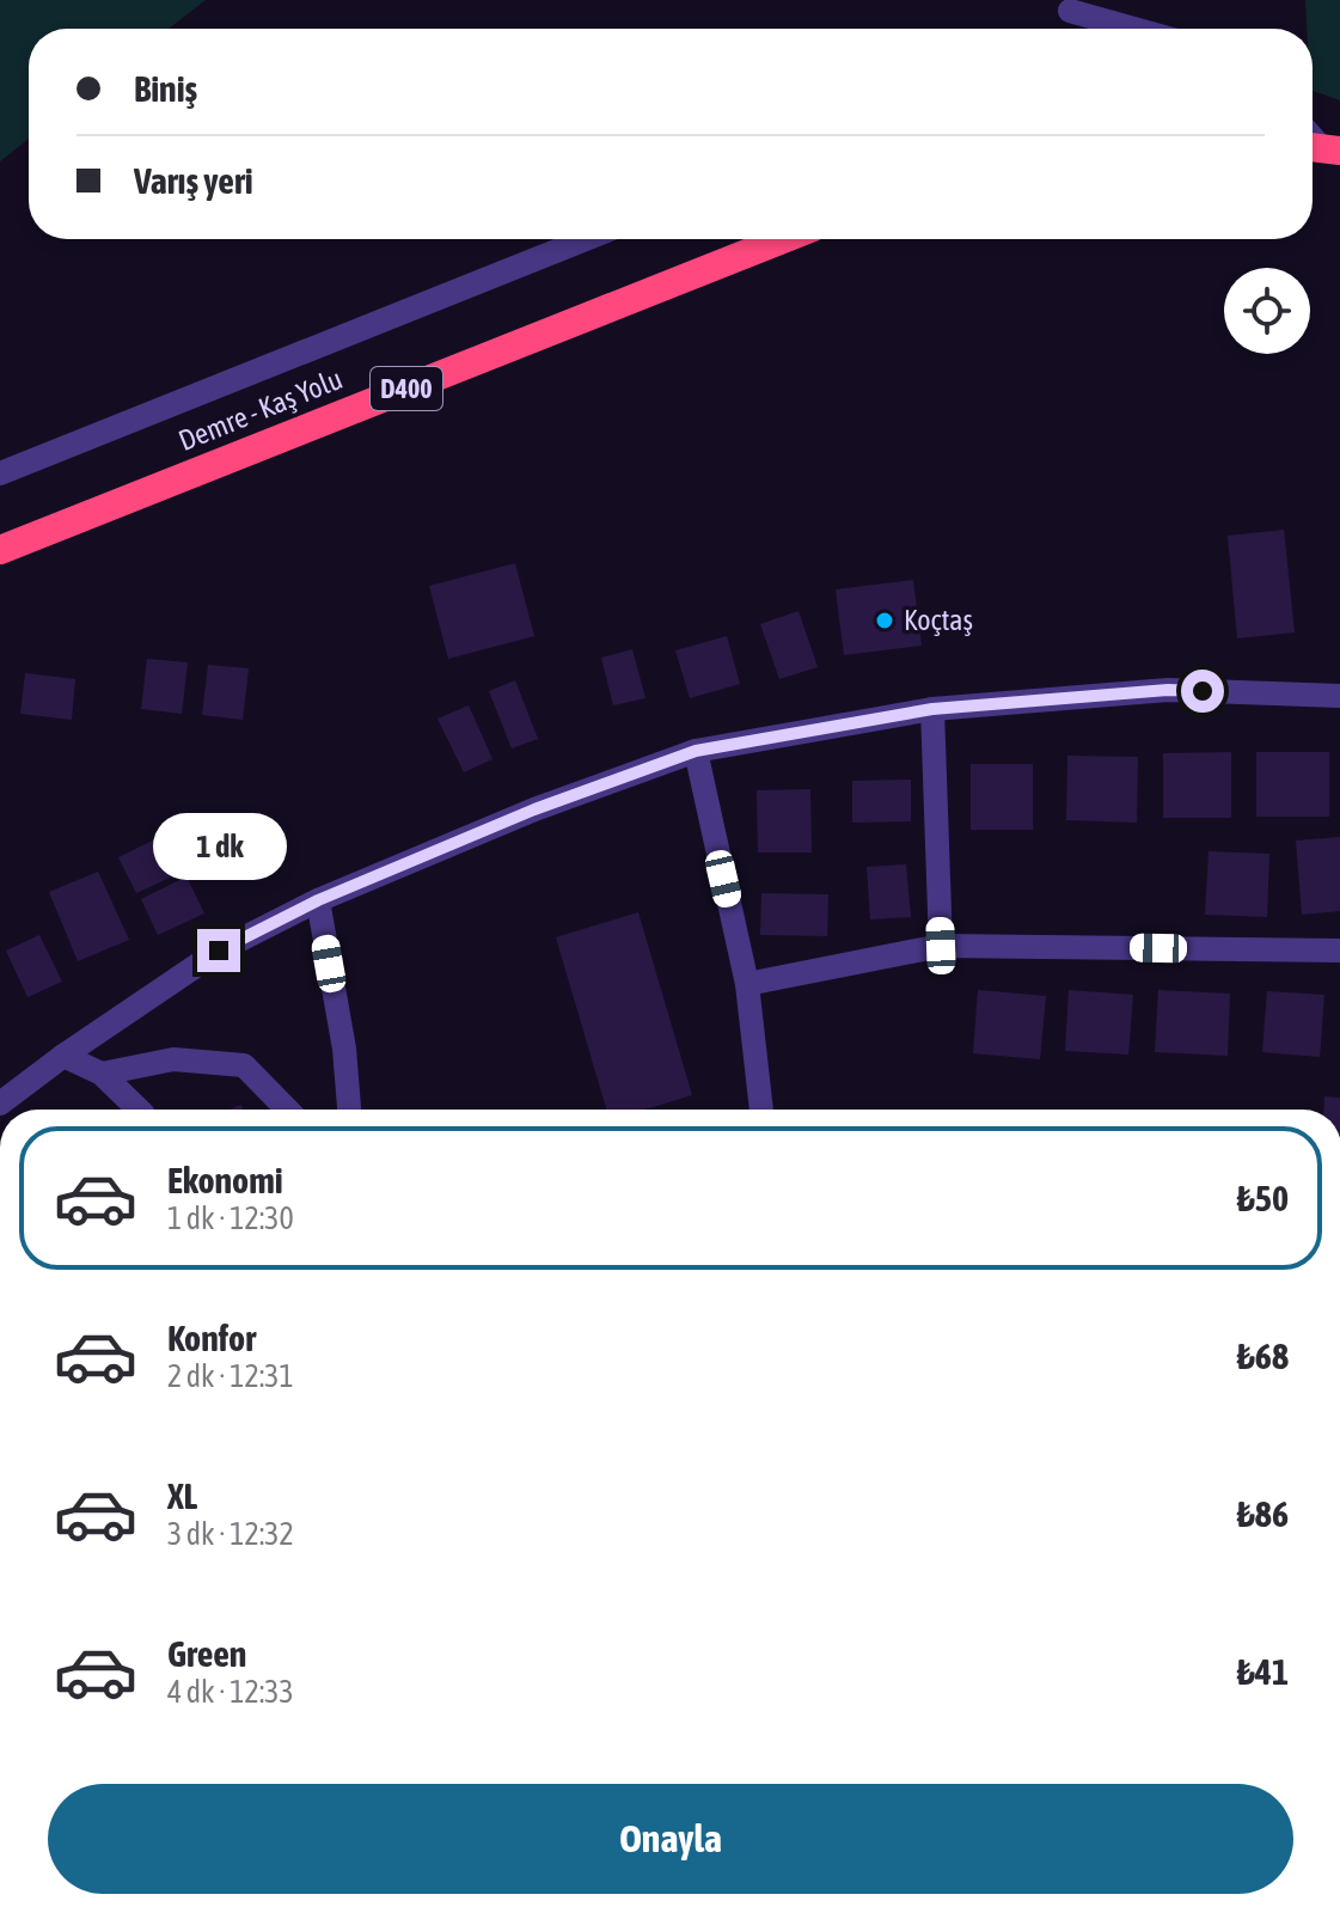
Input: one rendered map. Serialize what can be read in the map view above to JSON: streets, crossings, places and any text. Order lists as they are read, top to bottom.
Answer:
{
  "streets": {
    "highway": ["D400", "Demre - Kaş Yolu"]
  },
  "places": ["Koçtaş"],
  "page": {
    "banner": ["Biniş", "Varış yeri"],
    "bubble": "1 dk",
    "list": [
      {
        "name": "Ekonomi",
        "note": "1 dk · 12:30",
        "value": "₺50"
      },
      {
        "name": "Konfor",
        "note": "2 dk · 12:31",
        "value": "₺68"
      },
      {
        "name": "XL",
        "note": "3 dk · 12:32",
        "value": "₺86"
      },
      {
        "name": "Green",
        "note": "4 dk · 12:33",
        "value": "₺41"
      }
    ],
    "buttons": "Onayla"
  }
}
